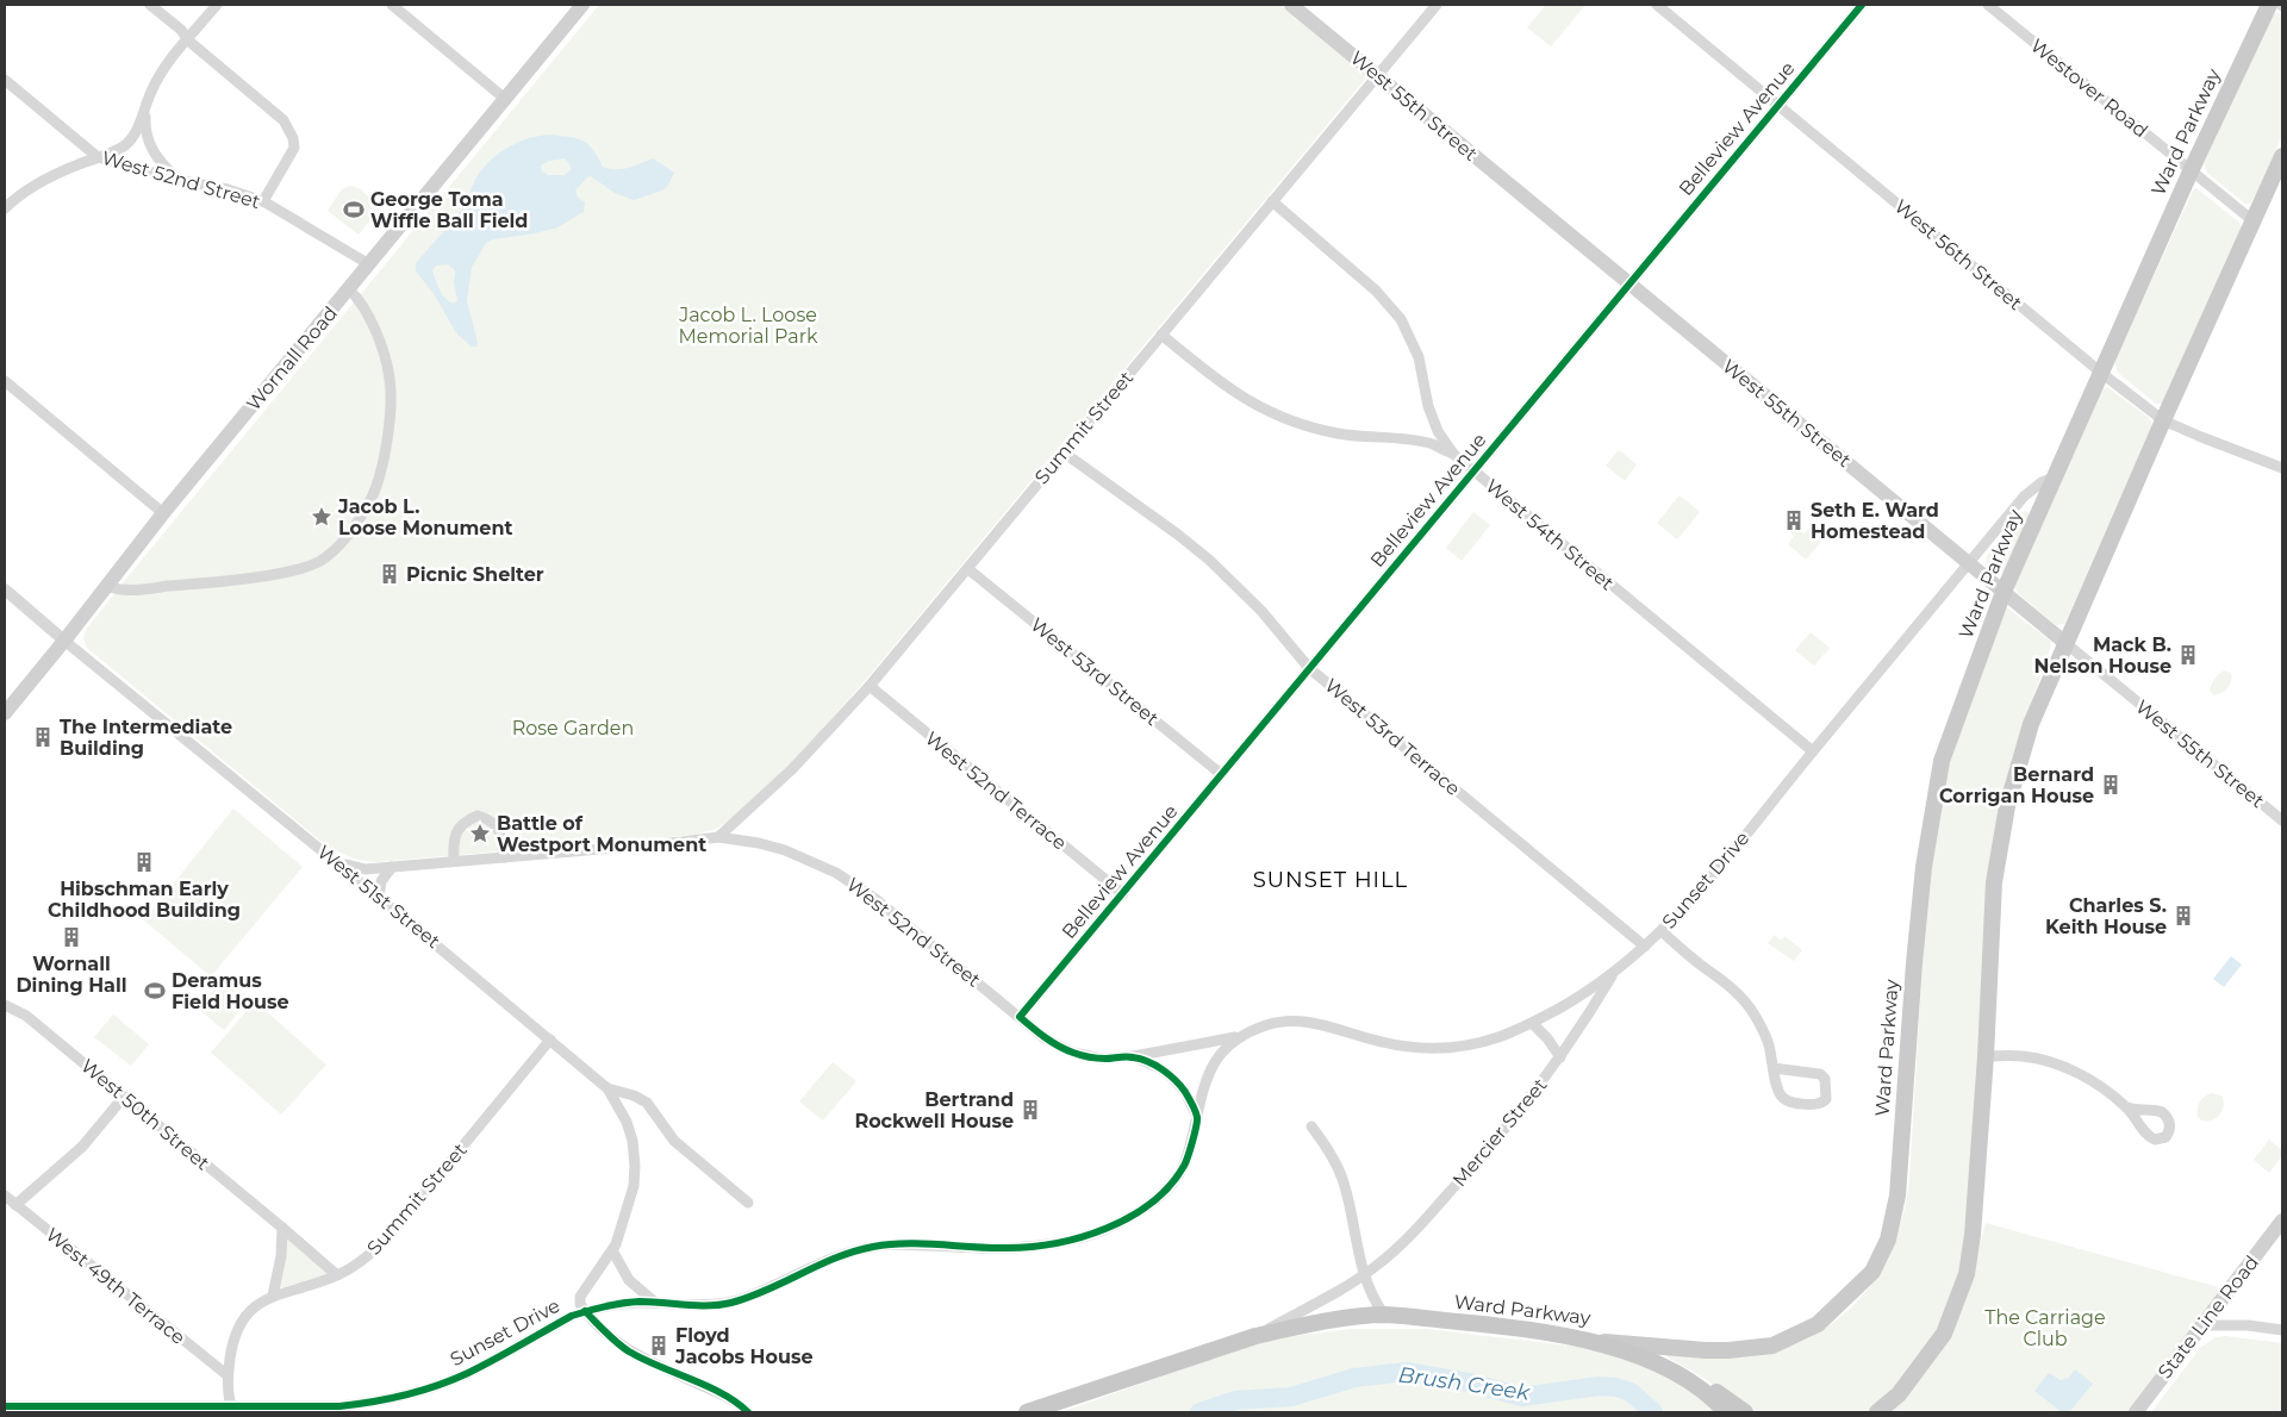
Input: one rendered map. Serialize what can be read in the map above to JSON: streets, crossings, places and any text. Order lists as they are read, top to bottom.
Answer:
{
  "streets": {
    "highway": ["Ward Parkway"],
    "main road": ["West 55th Street", "Wornall Road", "State Line Road"],
    "street": [
      "Westover Road",
      "Belleview Avenue",
      "West 52nd Street",
      "West 56th Street",
      "Summit Street",
      "West 54th Street",
      "West 53rd Street",
      "West 53rd Terrace",
      "West 52nd Terrace",
      "Sunset Drive",
      "West 51st Street",
      "West 50th Street",
      "Mercier Street",
      "West 49th Terrace"
    ]
  },
  "crossings": [
    ["Westover Road", "Ward Parkway"],
    ["West 55th Street", "Belleview Avenue"],
    ["West 55th Street", "Ward Parkway"],
    ["West 55th Street", "Summit Street"],
    ["West 55th Street", "Sunset Drive"],
    ["Belleview Avenue", "West 52nd Street"],
    ["Belleview Avenue", "West 56th Street"],
    ["Belleview Avenue", "West 54th Street"],
    ["Belleview Avenue", "West 53rd Street"],
    ["Belleview Avenue", "West 53rd Terrace"],
    ["Belleview Avenue", "West 52nd Terrace"],
    ["Ward Parkway", "West 56th Street"],
    ["Ward Parkway", "Sunset Drive"],
    ["Ward Parkway", "Mercier Street"],
    ["West 52nd Street", "Wornall Road"],
    ["West 52nd Street", "Summit Street"],
    ["West 52nd Street", "Sunset Drive"],
    ["West 52nd Street", "West 51st Street"],
    ["Wornall Road", "West 51st Street"],
    ["Summit Street", "West 54th Street"],
    ["Summit Street", "West 53rd Street"],
    ["Summit Street", "West 53rd Terrace"],
    ["Summit Street", "West 52nd Terrace"],
    ["Summit Street", "Sunset Drive"],
    ["Summit Street", "West 51st Street"],
    ["Summit Street", "West 50th Street"],
    ["Summit Street", "West 49th Terrace"],
    ["West 54th Street", "Sunset Drive"],
    ["West 53rd Terrace", "Sunset Drive"],
    ["Sunset Drive", "Mercier Street"]
  ],
  "districts": ["SUNSET HILL"],
  "water": ["Brush Creek"],
  "parks": ["Jacob L. Loose Memorial Park", "Rose Garden", "The Carriage Club"],
  "places": {
    "sports": ["George Toma Wiffle Ball Field", "Deramus Field House"],
    "place": ["Jacob L. Loose Monument", "Battle of Westport Monument"],
    "building": [
      "Seth E. Ward Homestead",
      "Picnic Shelter",
      "Mack B. Nelson House",
      "The Intermediate Building",
      "Bernard Corrigan House",
      "Hibschman Early Childhood Building",
      "Charles S. Keith House",
      "Wornall Dining Hall",
      "Bertrand Rockwell House",
      "Floyd Jacobs House"
    ]
  }
}
